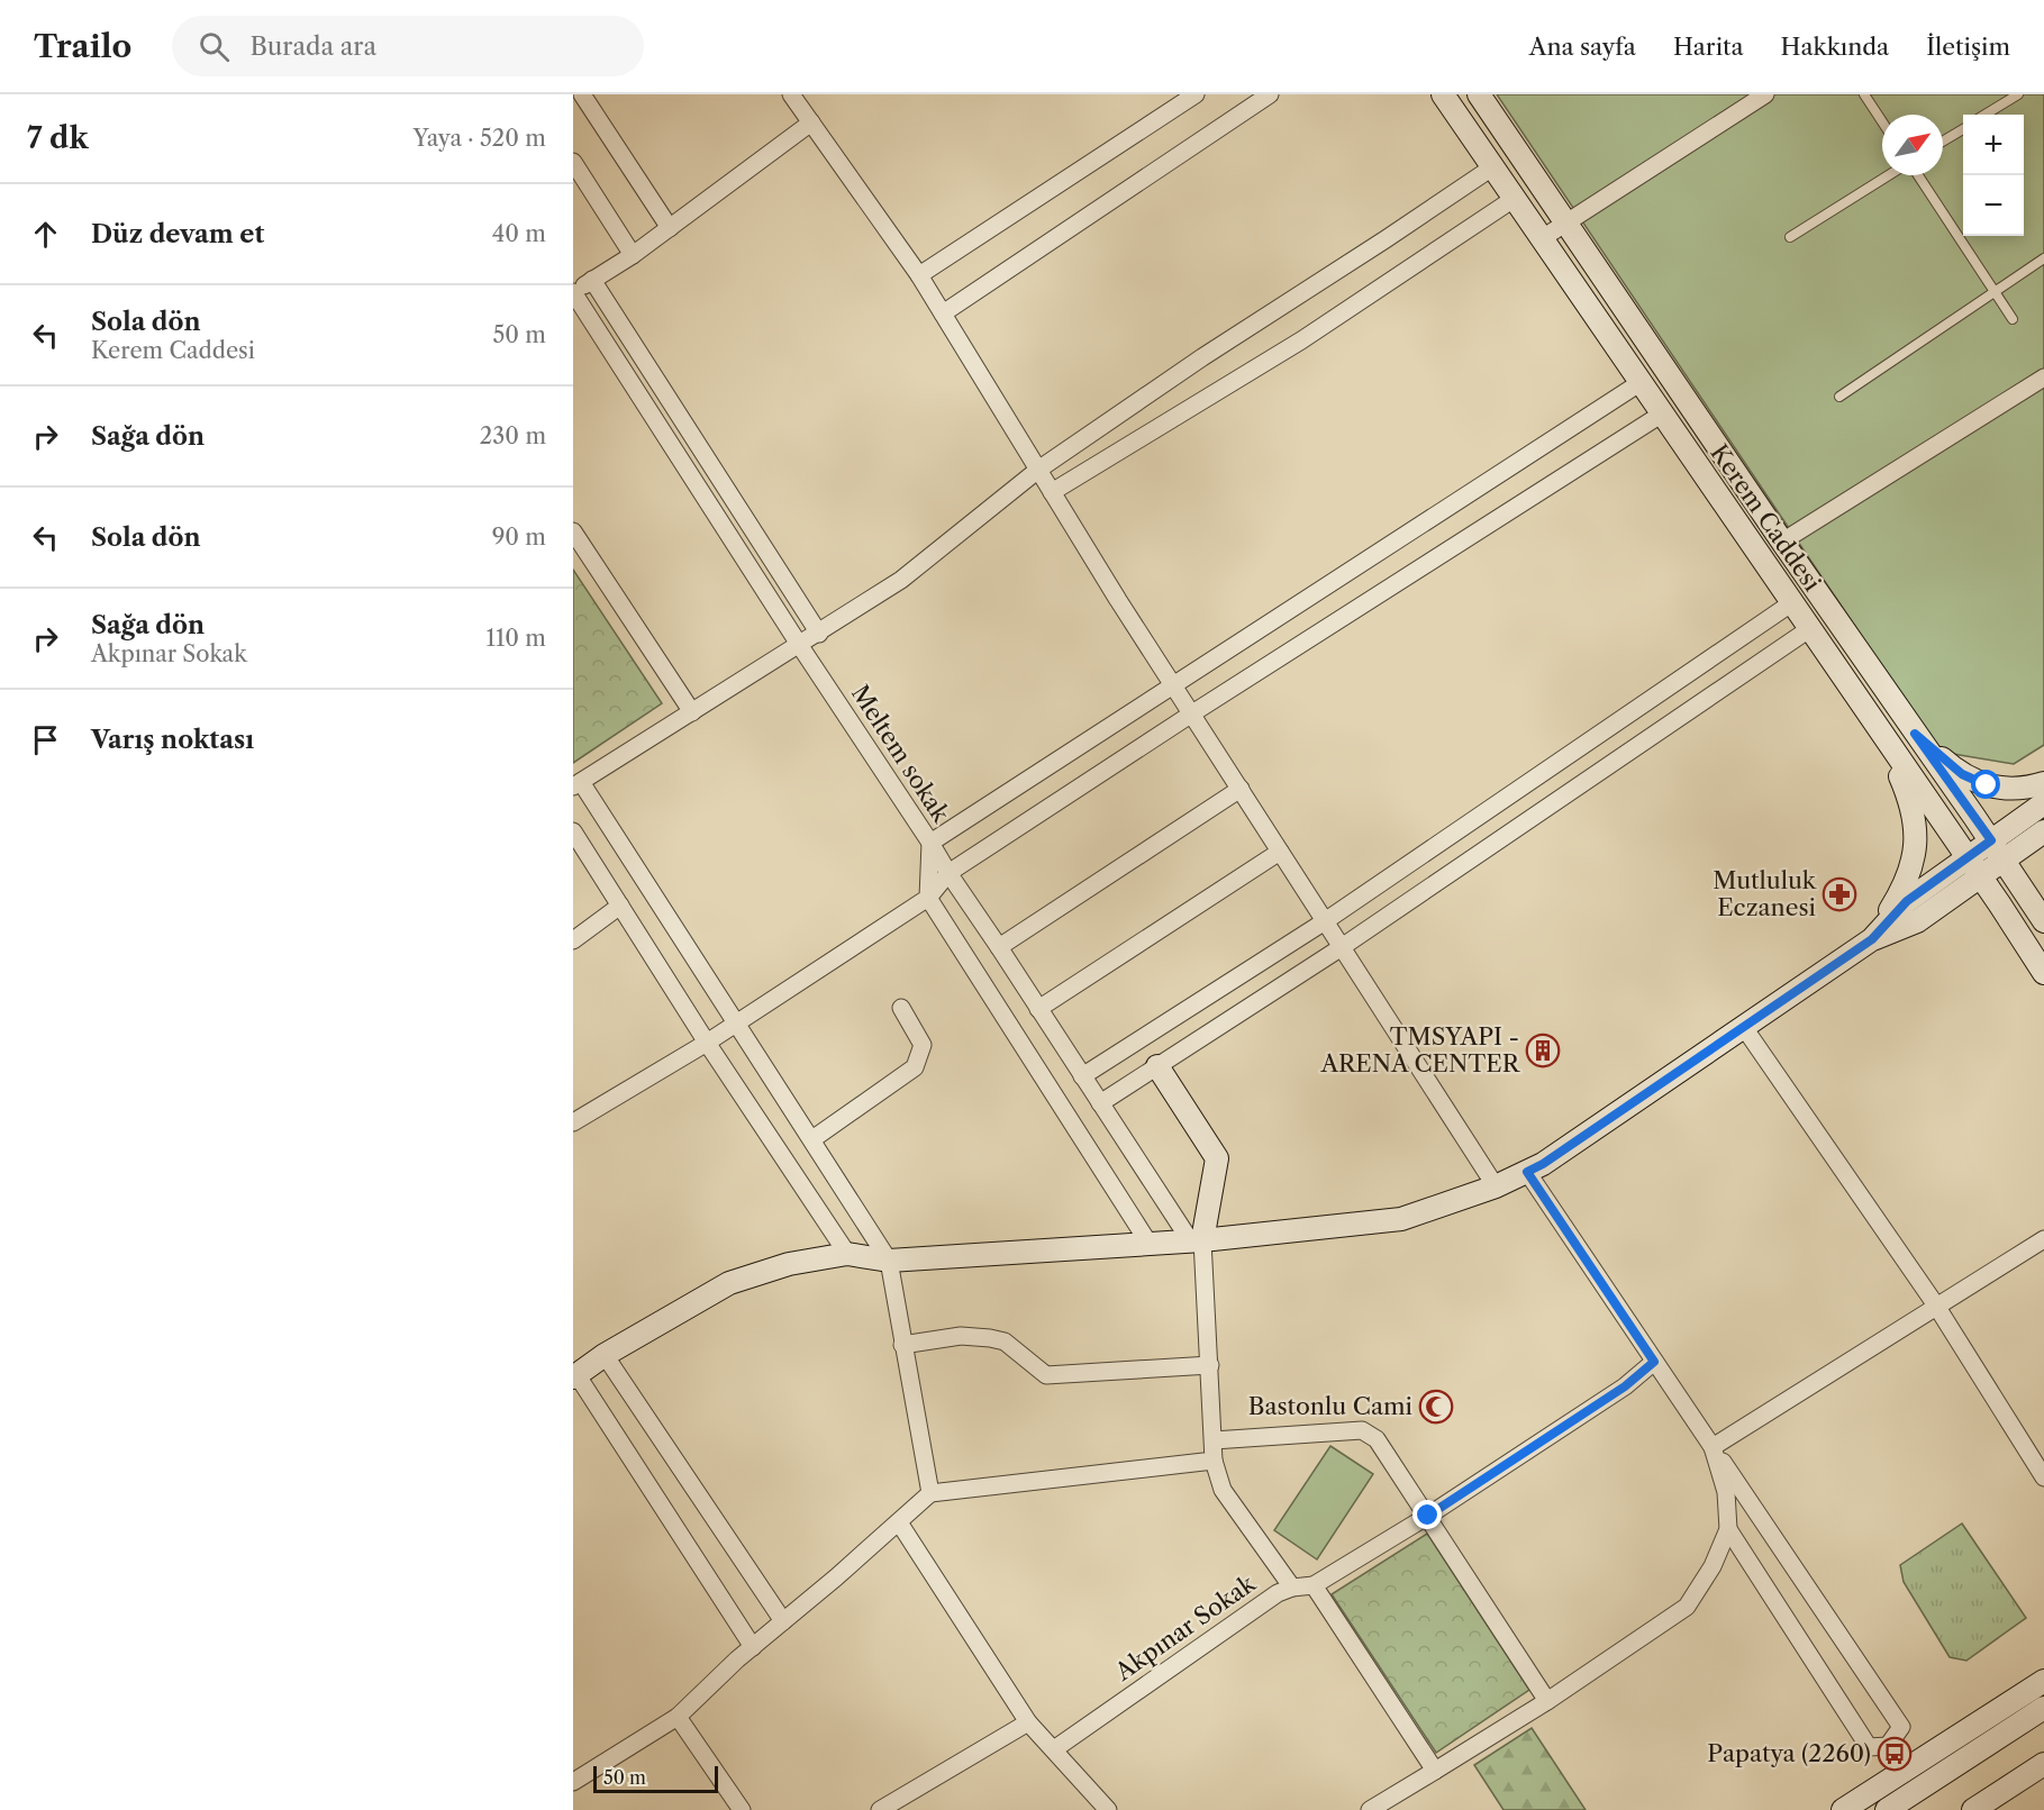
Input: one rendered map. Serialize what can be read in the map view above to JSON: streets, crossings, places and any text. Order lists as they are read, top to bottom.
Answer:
{
  "streets": {
    "street": ["Kerem Caddesi", "Meltem sokak", "Akpınar Sokak"]
  },
  "places": {
    "pharmacy": ["Mutluluk Eczanesi"],
    "building": ["TMSYAPI - ARENA CENTER"],
    "mosque": ["Bastonlu Cami"],
    "bus stop": ["Papatya (2260)"]
  },
  "scale_bar": "50 m",
  "north": "top right",
  "page": {
    "header": "Trailo",
    "search": "Burada ara",
    "nav": [
      "Ana sayfa",
      "Harita",
      "Hakkında",
      "İletişim"
    ],
    "heading": ["7 dk", "Yaya · 520 m"],
    "map_buttons": ["+", "−"],
    "list": [
      ["Düz devam et", "40 m"],
      ["Sola dön", "Kerem Caddesi", "50 m"],
      ["Sağa dön", "230 m"],
      ["Sola dön", "90 m"],
      ["Sağa dön", "Akpınar Sokak", "110 m"],
      "Varış noktası"
    ],
    "scale": "50 m"
  }
}
